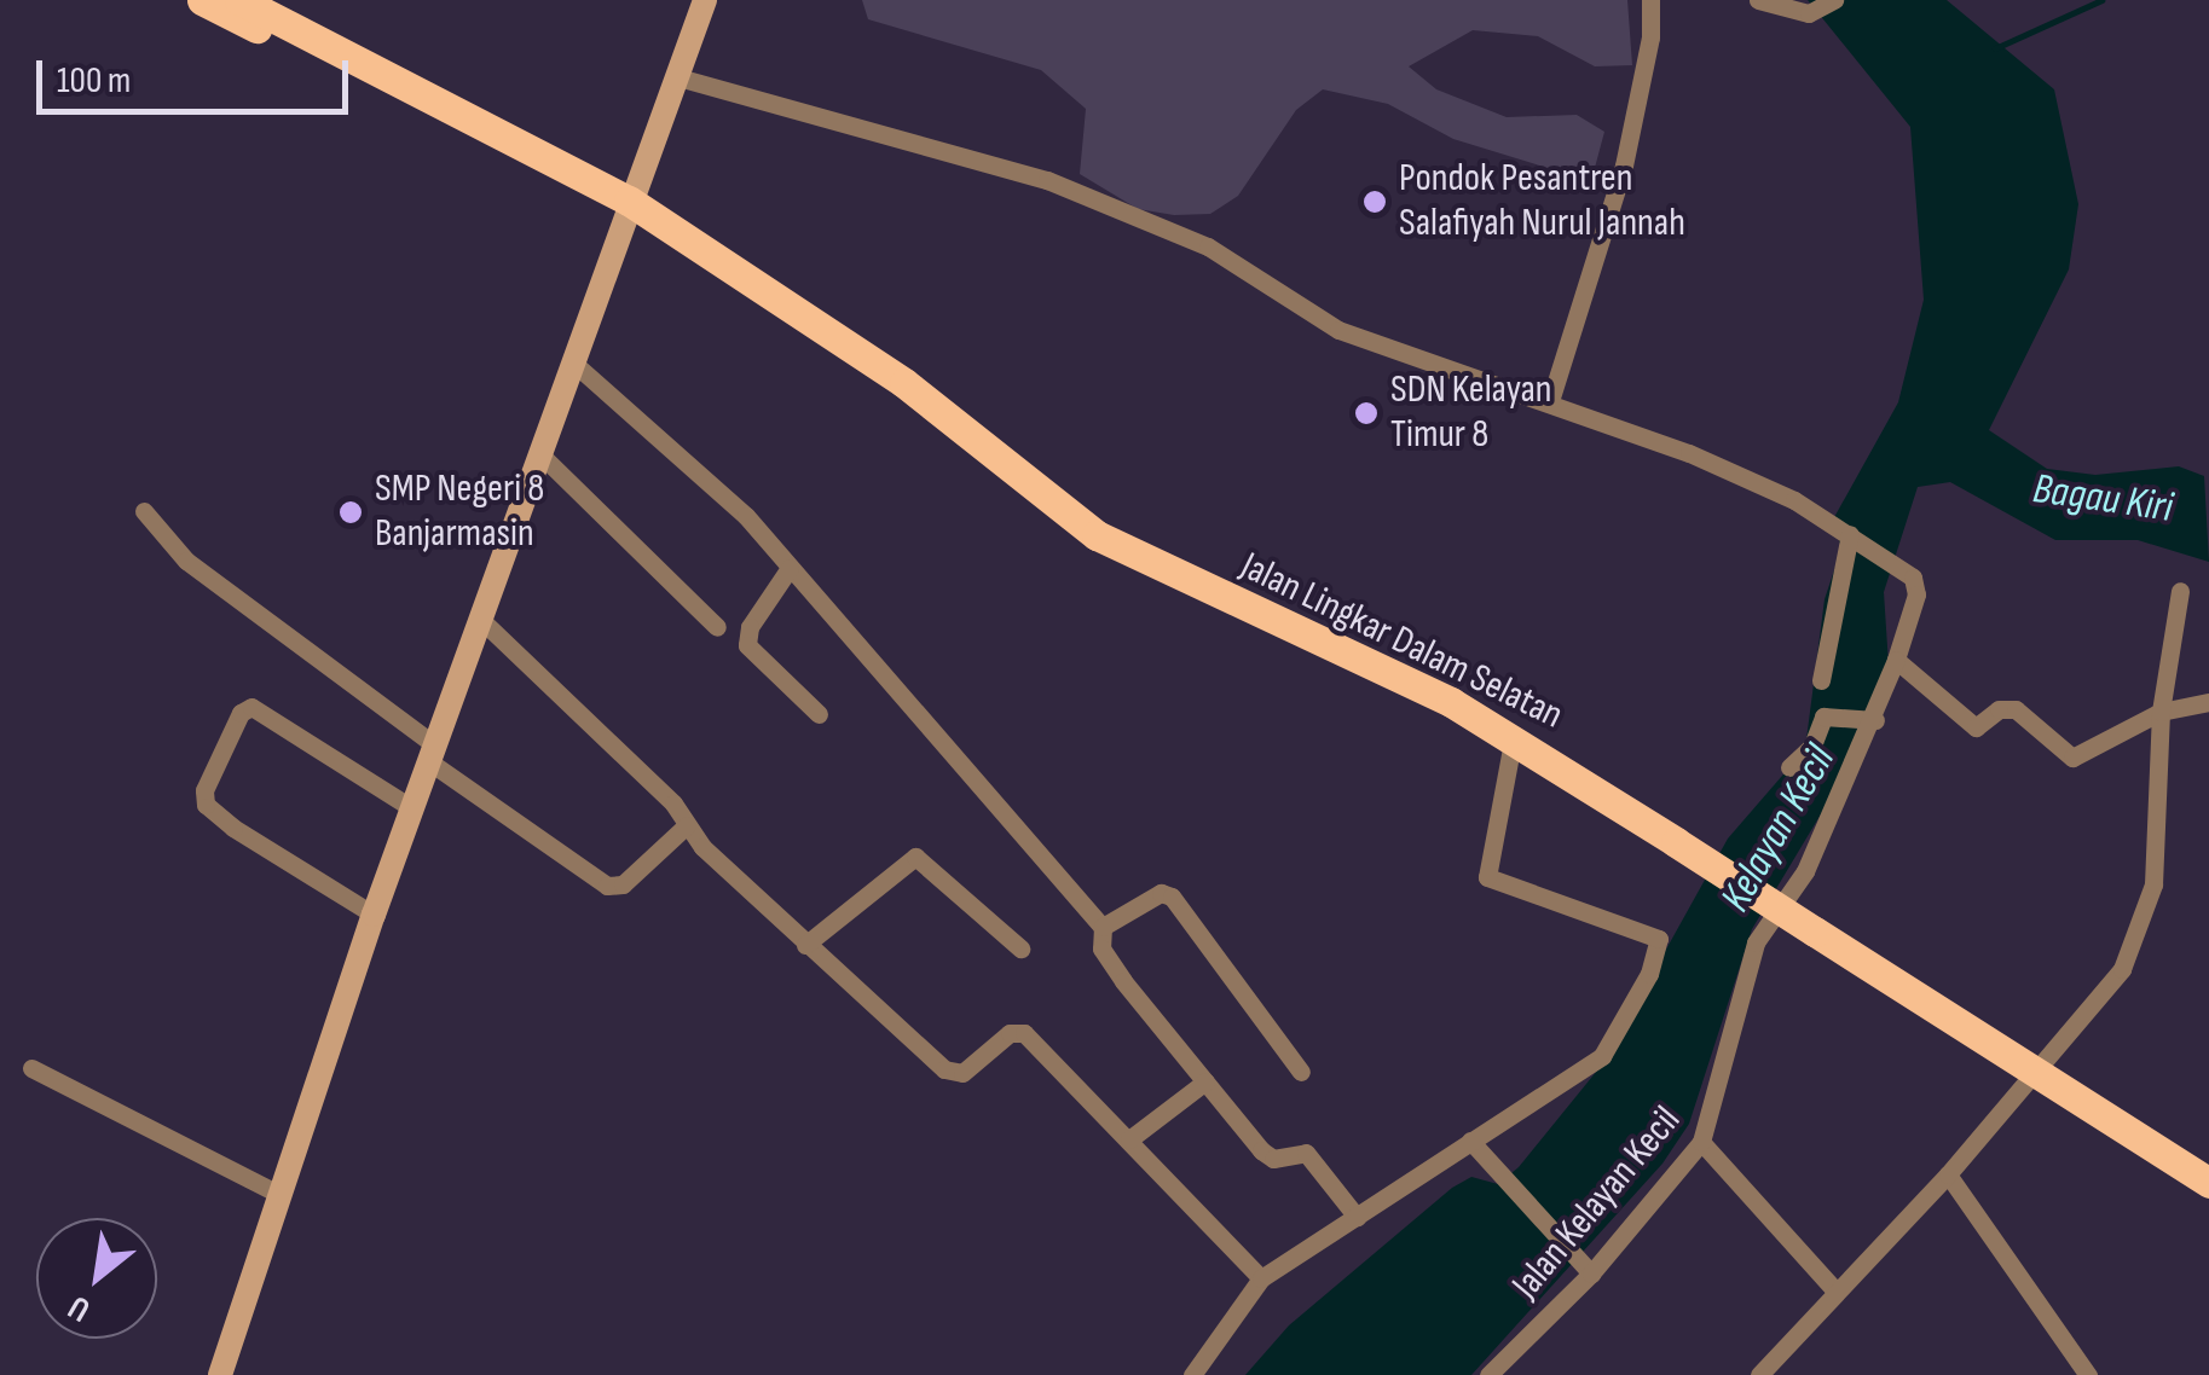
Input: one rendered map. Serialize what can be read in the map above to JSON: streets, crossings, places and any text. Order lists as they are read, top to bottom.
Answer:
{
  "streets": {
    "main road": ["Jalan Lingkar Dalam Selatan"],
    "street": ["Jalan Kelayan Kecil"]
  },
  "water": ["Bagau Kiri", "Kelayan Kecil"],
  "places": ["Pondok Pesantren Salafiyah Nurul Jannah", "SDN Kelayan Timur 8", "SMP Negeri 8 Banjarmasin"],
  "scale_bar": "100 m",
  "north": "bottom left"
}
